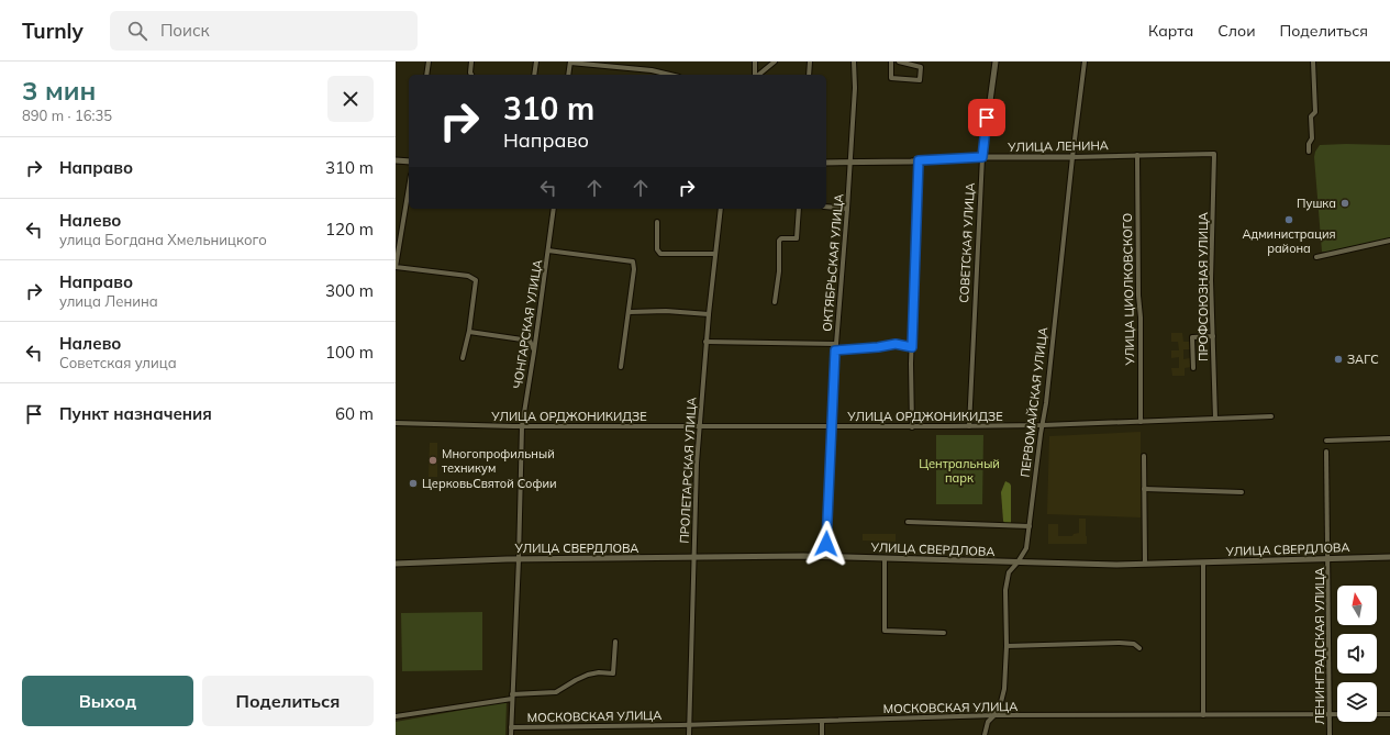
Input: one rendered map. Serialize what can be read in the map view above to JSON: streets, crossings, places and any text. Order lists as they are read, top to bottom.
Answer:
{
  "streets": {
    "street": [
      "УЛИЦА ЛЕНИНА",
      "СОВЕТСКАЯ УЛИЦА",
      "ОКТЯБРЬСКАЯ УЛИЦА",
      "ПРОФСОЮЗНАЯ УЛИЦА",
      "УЛИЦА ЦИОЛКОВСКОГО",
      "ЧОНГАРСКАЯ УЛИЦА",
      "ПЕРВОМАЙСКАЯ УЛИЦА",
      "УЛИЦА ОРДЖОНИКИДЗЕ",
      "ПРОЛЕТАРСКАЯ УЛИЦА",
      "УЛИЦА СВЕРДЛОВА",
      "ЛЕНИНГРАДСКАЯ УЛИЦА",
      "МОСКОВСКАЯ УЛИЦА"
    ]
  },
  "crossings": [
    ["УЛИЦА ЛЕНИНА", "СОВЕТСКАЯ УЛИЦА"],
    ["УЛИЦА ЛЕНИНА", "ОКТЯБРЬСКАЯ УЛИЦА"],
    ["УЛИЦА ЛЕНИНА", "ПРОФСОЮЗНАЯ УЛИЦА"],
    ["УЛИЦА ЛЕНИНА", "УЛИЦА ЦИОЛКОВСКОГО"],
    ["УЛИЦА ЛЕНИНА", "ПЕРВОМАЙСКАЯ УЛИЦА"],
    ["СОВЕТСКАЯ УЛИЦА", "УЛИЦА ОРДЖОНИКИДЗЕ"],
    ["ОКТЯБРЬСКАЯ УЛИЦА", "УЛИЦА ОРДЖОНИКИДЗЕ"],
    ["ПРОФСОЮЗНАЯ УЛИЦА", "УЛИЦА ОРДЖОНИКИДЗЕ"],
    ["УЛИЦА ЦИОЛКОВСКОГО", "УЛИЦА ОРДЖОНИКИДЗЕ"],
    ["ЧОНГАРСКАЯ УЛИЦА", "УЛИЦА ОРДЖОНИКИДЗЕ"],
    ["ЧОНГАРСКАЯ УЛИЦА", "УЛИЦА СВЕРДЛОВА"],
    ["ЧОНГАРСКАЯ УЛИЦА", "МОСКОВСКАЯ УЛИЦА"],
    ["ПЕРВОМАЙСКАЯ УЛИЦА", "УЛИЦА ОРДЖОНИКИДЗЕ"],
    ["ПЕРВОМАЙСКАЯ УЛИЦА", "УЛИЦА СВЕРДЛОВА"],
    ["ПЕРВОМАЙСКАЯ УЛИЦА", "МОСКОВСКАЯ УЛИЦА"],
    ["УЛИЦА ОРДЖОНИКИДЗЕ", "ПРОЛЕТАРСКАЯ УЛИЦА"],
    ["ПРОЛЕТАРСКАЯ УЛИЦА", "УЛИЦА СВЕРДЛОВА"],
    ["ПРОЛЕТАРСКАЯ УЛИЦА", "МОСКОВСКАЯ УЛИЦА"],
    ["УЛИЦА СВЕРДЛОВА", "ЛЕНИНГРАДСКАЯ УЛИЦА"],
    ["ЛЕНИНГРАДСКАЯ УЛИЦА", "МОСКОВСКАЯ УЛИЦА"]
  ],
  "parks": ["Центральный парк"],
  "places": [
    "Пушка",
    "Администрация района",
    "ЗАГС",
    "Многопрофильный техникум",
    "ЦерковьСвятой Софии"
  ],
  "north": "top",
  "page": {
    "header": "Turnly",
    "search": "Поиск",
    "nav": ["Карта", "Слои", "Поделиться"],
    "heading": ["3 мин", "890 m · 16:35"],
    "turn": ["310 m", "Направо"],
    "list": [
      {
        "name": "Направо",
        "value": "310 m"
      },
      {
        "name": "Налево",
        "note": "улица Богдана Хмельницкого",
        "value": "120 m"
      },
      {
        "name": "Направо",
        "note": "улица Ленина",
        "value": "300 m"
      },
      {
        "name": "Налево",
        "note": "Советская улица",
        "value": "100 m"
      },
      {
        "name": "Пункт назначения",
        "value": "60 m"
      }
    ],
    "buttons": ["Выход", "Поделиться"]
  }
}
